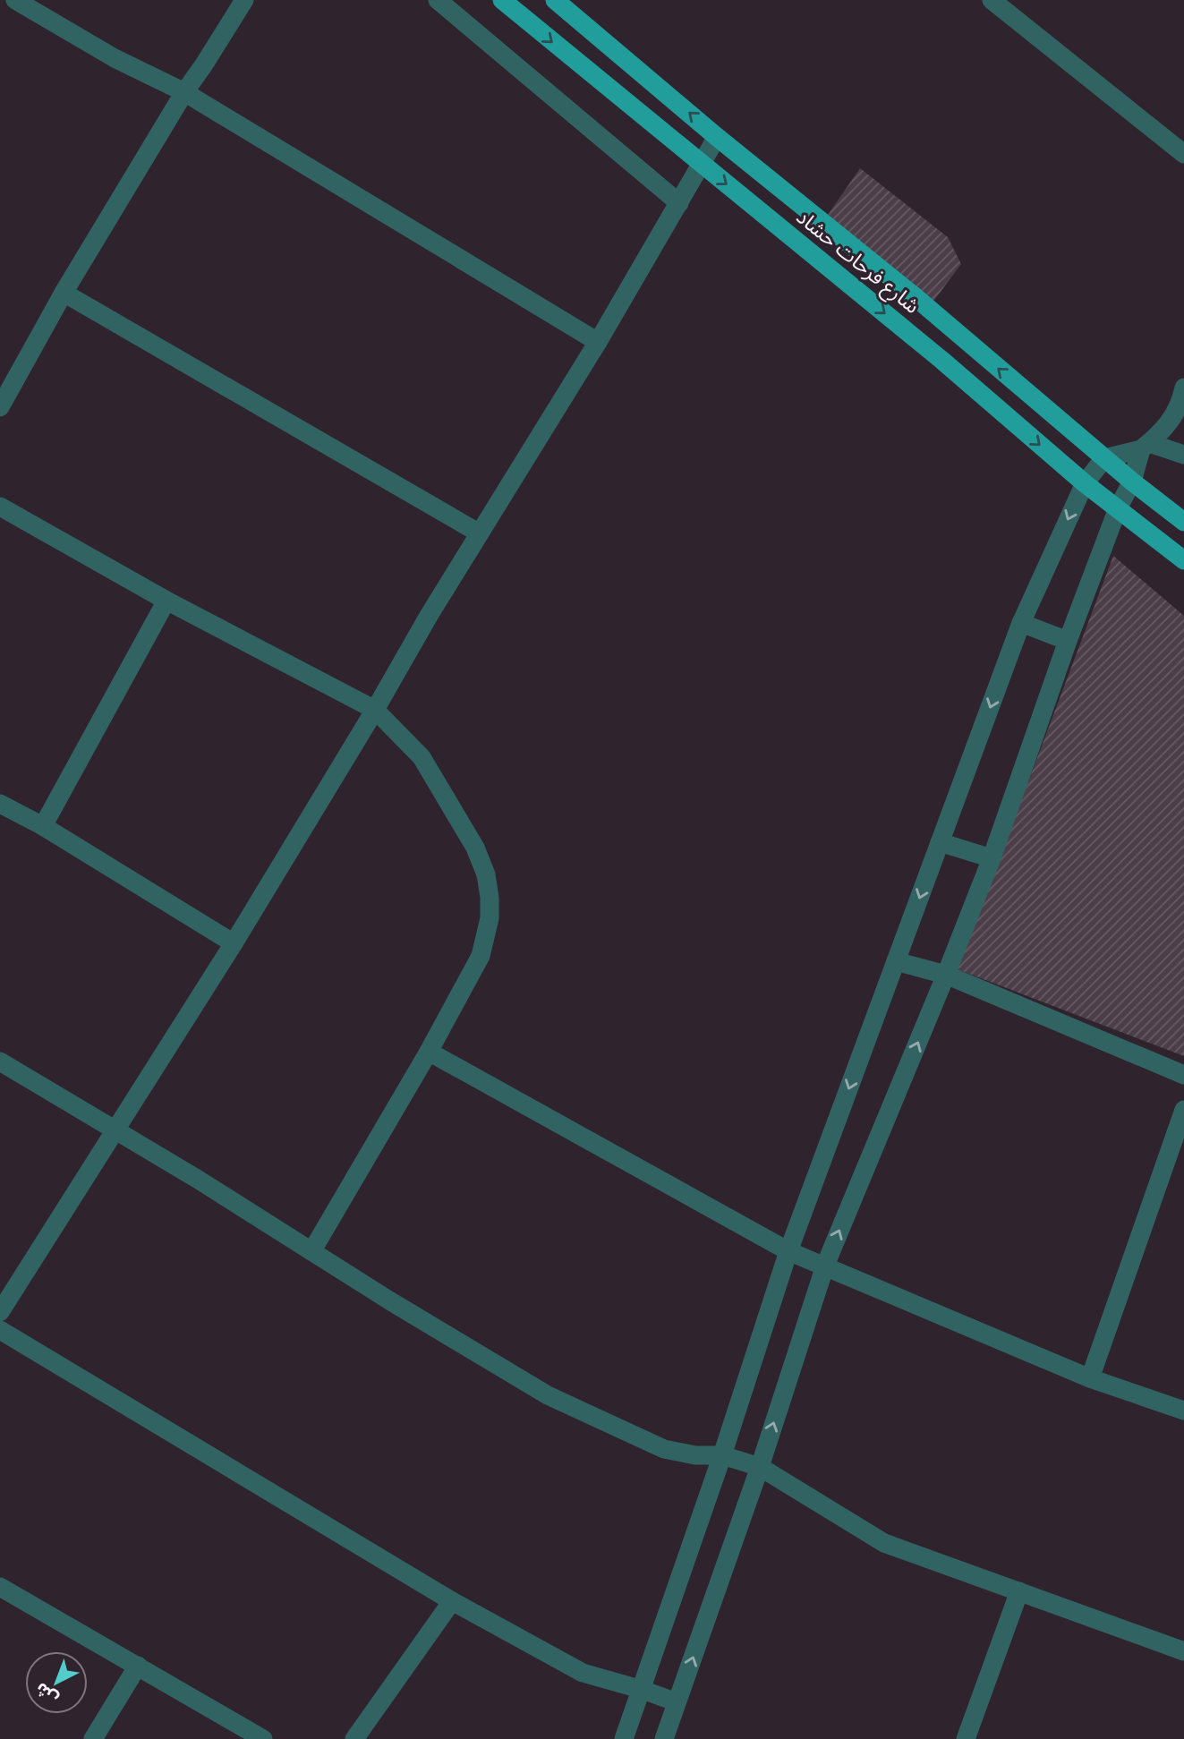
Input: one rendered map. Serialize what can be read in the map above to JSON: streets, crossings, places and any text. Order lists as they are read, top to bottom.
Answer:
{
  "streets": {
    "main road": ["شارع فرحات حشاد"]
  },
  "north": "bottom left"
}
